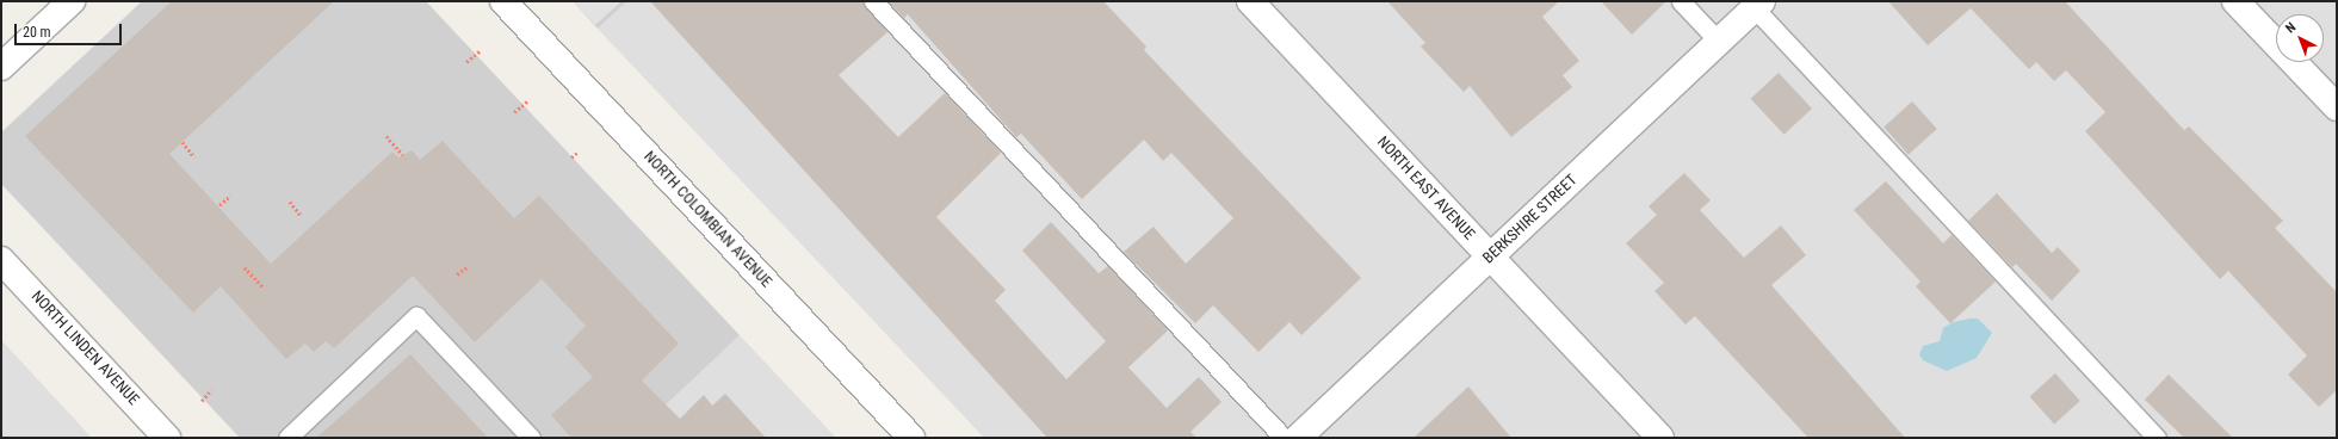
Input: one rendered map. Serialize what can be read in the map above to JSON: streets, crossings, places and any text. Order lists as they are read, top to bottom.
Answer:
{
  "streets": {
    "street": [
      "NORTH EAST AVENUE",
      "NORTH COLOMBIAN AVENUE",
      "BERKSHIRE STREET",
      "NORTH LINDEN AVENUE"
    ]
  },
  "crossings": [
    ["NORTH EAST AVENUE", "BERKSHIRE STREET"]
  ],
  "scale_bar": "20 m",
  "north": "top left"
}
